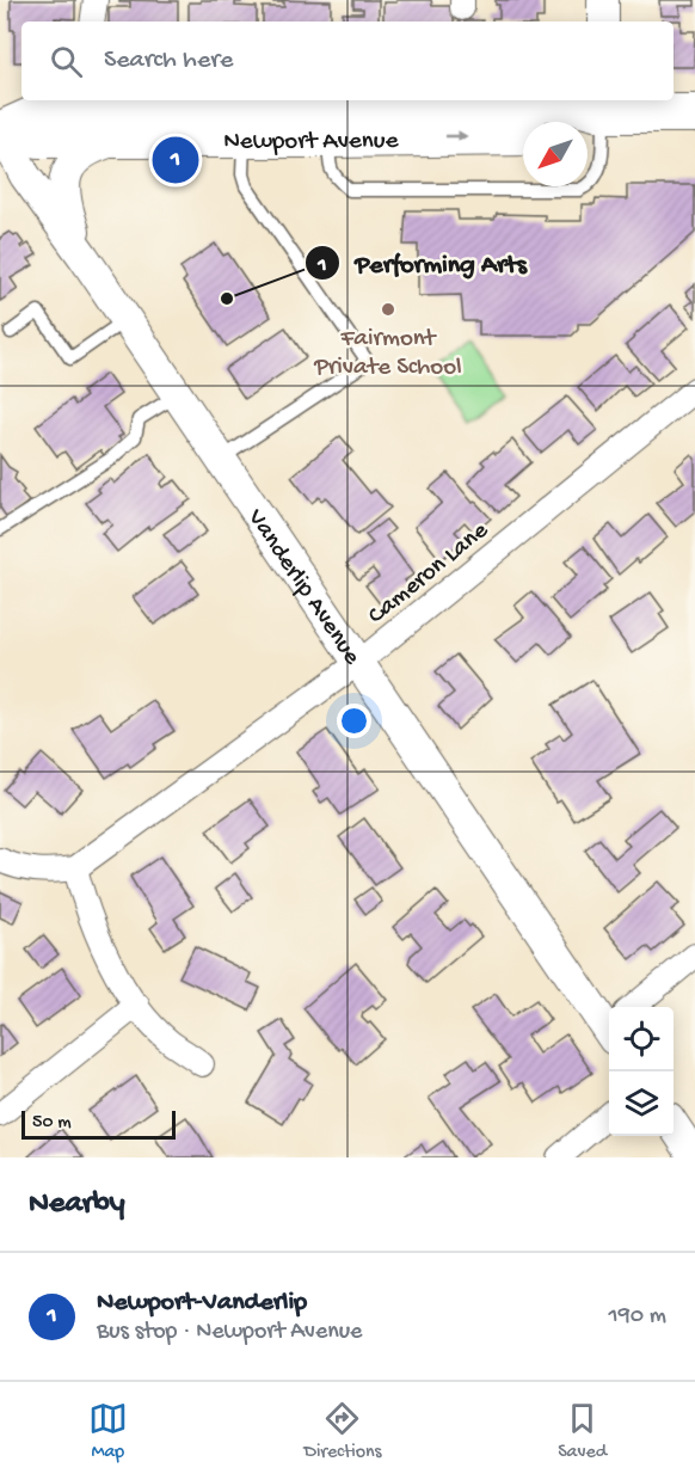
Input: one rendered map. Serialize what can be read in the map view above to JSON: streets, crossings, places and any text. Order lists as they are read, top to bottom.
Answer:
{
  "streets": {
    "main road": ["Newport Avenue"],
    "street": ["Cameron Lane", "Vanderlip Avenue"]
  },
  "crossings": [
    ["Newport Avenue", "Vanderlip Avenue"],
    ["Cameron Lane", "Vanderlip Avenue"]
  ],
  "places": ["Performing Arts", "Fairmont Private School"],
  "scale_bar": "50 m",
  "north": "bottom left",
  "page": {
    "search": "Search here",
    "pins": "1",
    "scale": "50 m",
    "heading": "Nearby",
    "list": [
      {
        "mark": "1",
        "name": "Newport-Vanderlip",
        "note": "Bus stop · Newport Avenue",
        "value": "190 m"
      }
    ],
    "nav": ["Map", "Directions", "Saved"]
  }
}
